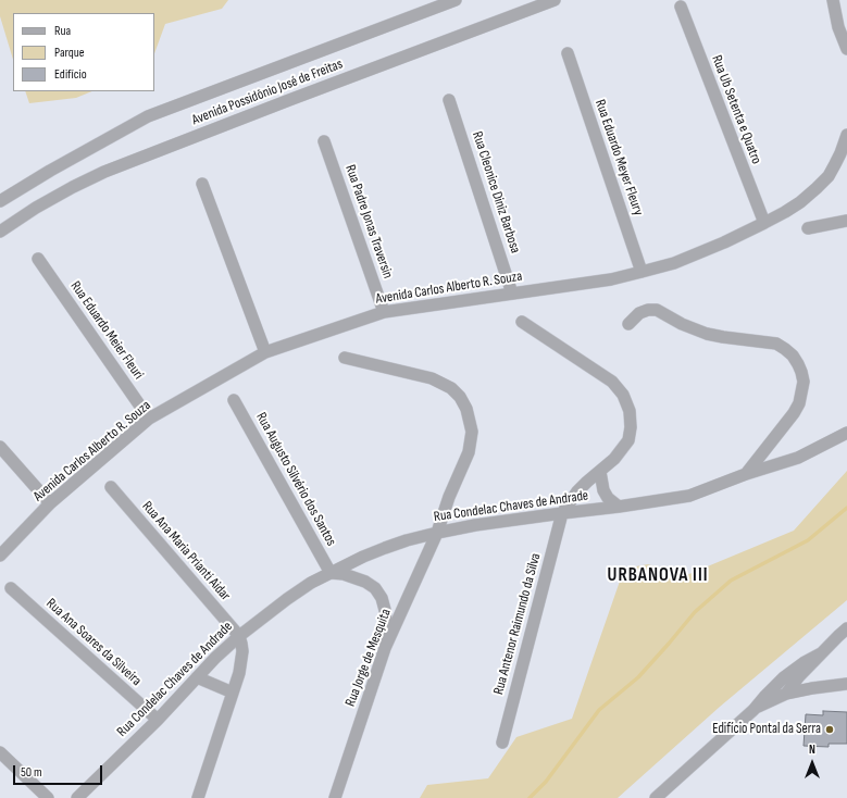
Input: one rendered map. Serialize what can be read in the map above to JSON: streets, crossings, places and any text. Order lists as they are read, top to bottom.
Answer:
{
  "streets": {
    "street": [
      "Avenida Possidônio José de Freitas",
      "Rua Ub Setenta e Quatro",
      "Rua Eduardo Meyer Fleury",
      "Rua Cleonice Diniz Barbosa",
      "Rua Padre Jonas Traversin",
      "Avenida Carlos Alberto R. Souza",
      "Rua Eduardo Meier Fleuri",
      "Rua Augusto Silvério dos Santos",
      "Rua Condelac Chaves de Andrade",
      "Rua Ana Maria Prianti Aidar",
      "Rua Antenor Raimundo da Silva",
      "Rua Ana Soares da Silveira",
      "Rua Jorge de Mesquita"
    ]
  },
  "crossings": [
    ["Rua Ub Setenta e Quatro", "Avenida Carlos Alberto R. Souza"],
    ["Rua Eduardo Meyer Fleury", "Avenida Carlos Alberto R. Souza"],
    ["Rua Cleonice Diniz Barbosa", "Avenida Carlos Alberto R. Souza"],
    ["Rua Padre Jonas Traversin", "Avenida Carlos Alberto R. Souza"],
    ["Avenida Carlos Alberto R. Souza", "Rua Eduardo Meier Fleuri"],
    ["Rua Augusto Silvério dos Santos", "Rua Condelac Chaves de Andrade"],
    ["Rua Condelac Chaves de Andrade", "Rua Ana Maria Prianti Aidar"],
    ["Rua Condelac Chaves de Andrade", "Rua Antenor Raimundo da Silva"],
    ["Rua Condelac Chaves de Andrade", "Rua Ana Soares da Silveira"],
    ["Rua Condelac Chaves de Andrade", "Rua Jorge de Mesquita"]
  ],
  "districts": ["URBANOVA III"],
  "places": ["Edifício Pontal da Serra"],
  "legend": ["Rua", "Parque", "Edifício"],
  "scale_bar": "50 m",
  "north": "top"
}
